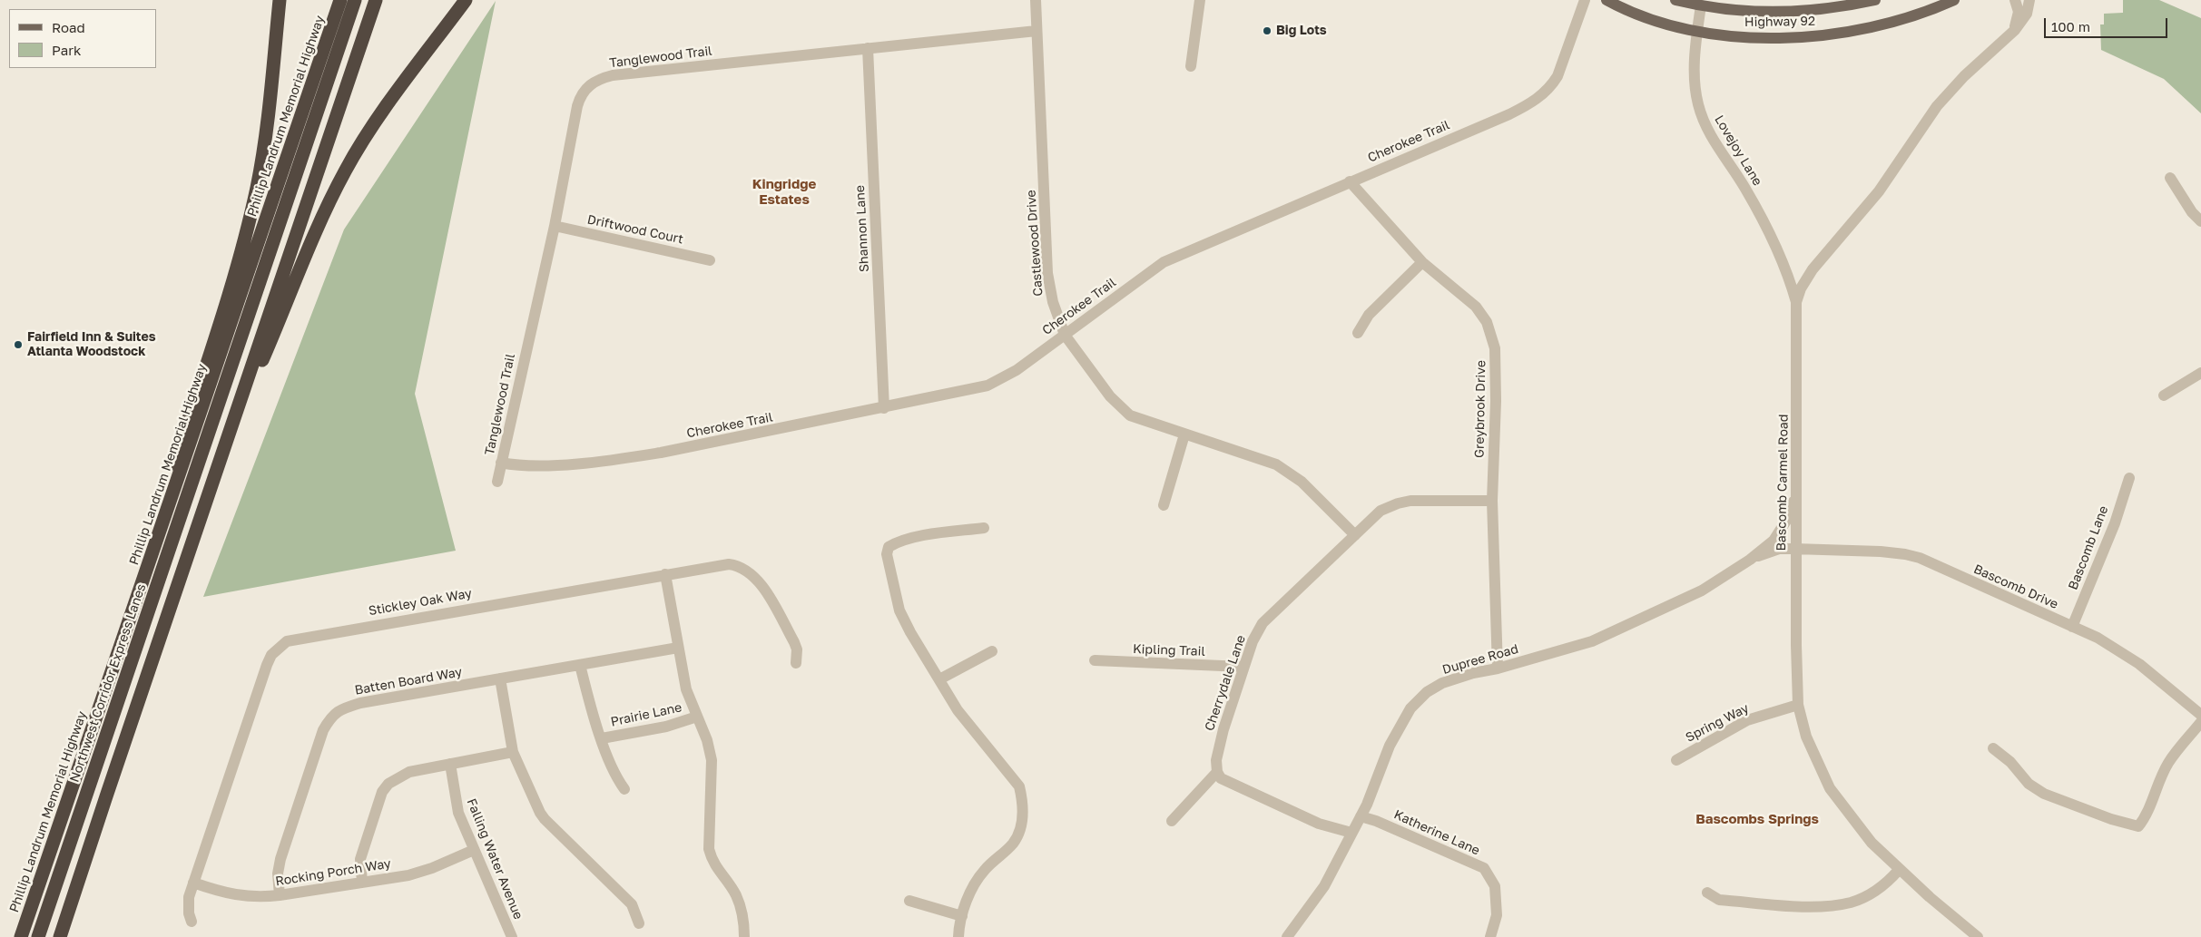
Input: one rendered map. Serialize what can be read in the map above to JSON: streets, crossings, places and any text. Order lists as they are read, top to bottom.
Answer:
{
  "streets": {
    "highway": ["Phillip Landrum Memorial Highway", "Northwest Corridor Express Lanes"],
    "main road": ["Highway 92"],
    "street": [
      "Tanglewood Trail",
      "Cherokee Trail",
      "Lovejoy Lane",
      "Shannon Lane",
      "Driftwood Court",
      "Castlewood Drive",
      "Greybrook Drive",
      "Bascomb Carmel Road",
      "Bascomb Lane",
      "Bascomb Drive",
      "Stickley Oak Way",
      "Kipling Trail",
      "Dupree Road",
      "Batten Board Way",
      "Cherrydale Lane",
      "Prairie Lane",
      "Spring Way",
      "Katherine Lane",
      "Falling Water Avenue",
      "Rocking Porch Way"
    ]
  },
  "crossings": [
    ["Highway 92", "Lovejoy Lane"],
    ["Tanglewood Trail", "Cherokee Trail"],
    ["Tanglewood Trail", "Shannon Lane"],
    ["Tanglewood Trail", "Driftwood Court"],
    ["Tanglewood Trail", "Castlewood Drive"],
    ["Cherokee Trail", "Shannon Lane"],
    ["Cherokee Trail", "Castlewood Drive"],
    ["Cherokee Trail", "Greybrook Drive"],
    ["Lovejoy Lane", "Bascomb Carmel Road"],
    ["Castlewood Drive", "Cherrydale Lane"],
    ["Greybrook Drive", "Dupree Road"],
    ["Greybrook Drive", "Cherrydale Lane"],
    ["Bascomb Carmel Road", "Bascomb Drive"],
    ["Bascomb Carmel Road", "Dupree Road"],
    ["Bascomb Carmel Road", "Spring Way"],
    ["Bascomb Lane", "Bascomb Drive"],
    ["Bascomb Drive", "Dupree Road"],
    ["Stickley Oak Way", "Rocking Porch Way"],
    ["Kipling Trail", "Cherrydale Lane"],
    ["Dupree Road", "Katherine Lane"],
    ["Batten Board Way", "Rocking Porch Way"],
    ["Falling Water Avenue", "Rocking Porch Way"]
  ],
  "districts": ["Kingridge Estates", "Bascombs Springs"],
  "places": ["Big Lots", "Fairfield Inn & Suites Atlanta Woodstock"],
  "legend": ["Road", "Park"],
  "scale_bar": "100 m"
}
